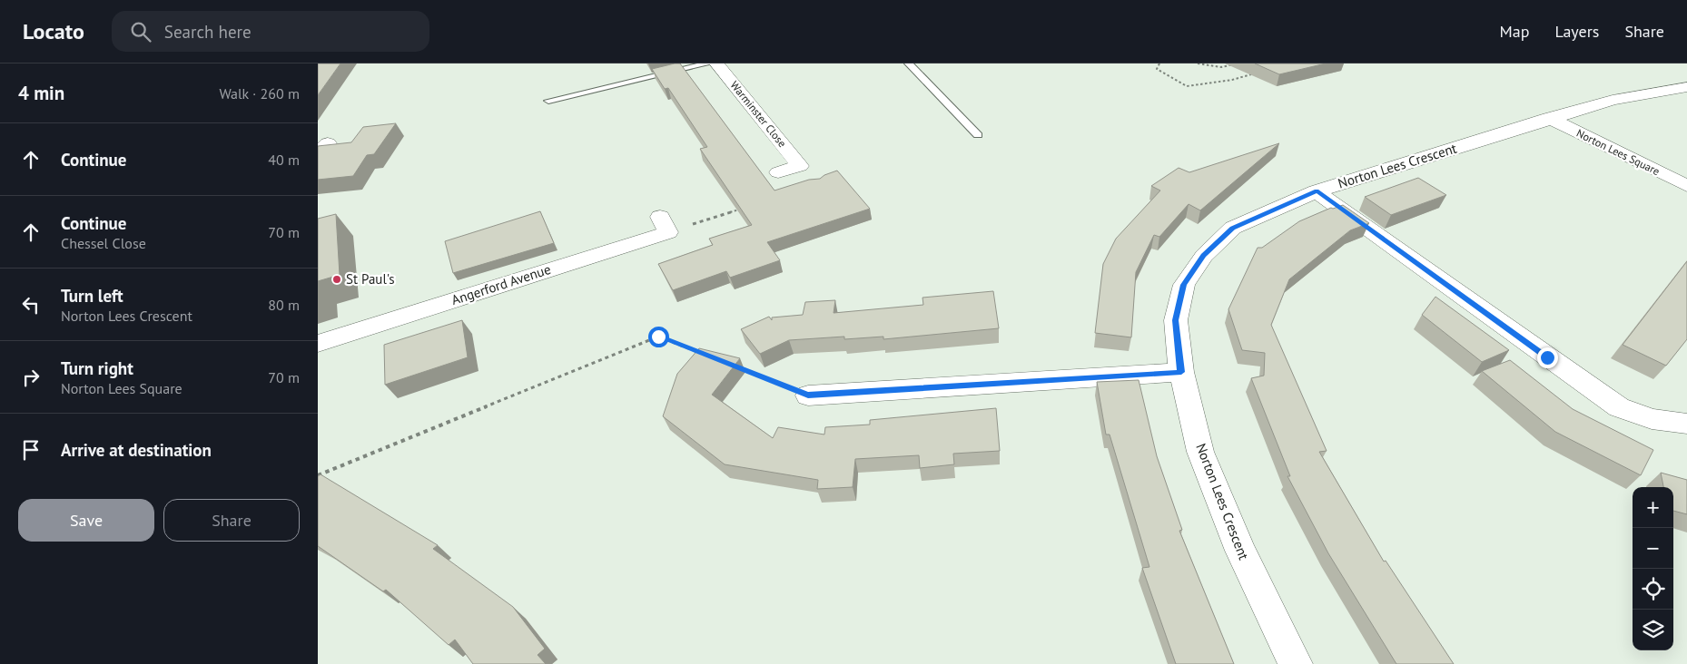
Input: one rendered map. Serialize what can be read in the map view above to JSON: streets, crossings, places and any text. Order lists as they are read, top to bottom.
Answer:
{
  "streets": {
    "street": [
      "Warminster Close",
      "Norton Lees Square",
      "Norton Lees Crescent",
      "Angerford Avenue"
    ]
  },
  "crossings": [
    ["Norton Lees Square", "Norton Lees Crescent"]
  ],
  "places": ["St Paul's"],
  "page": {
    "header": "Locato",
    "search": "Search here",
    "nav": ["Map", "Layers", "Share"],
    "heading": ["4 min", "Walk · 260 m"],
    "list": [
      ["Continue", "40 m"],
      ["Continue", "Chessel Close", "70 m"],
      ["Turn left", "Norton Lees Crescent", "80 m"],
      ["Turn right", "Norton Lees Square", "70 m"],
      "Arrive at destination"
    ],
    "buttons": ["Save", "Share"],
    "map_buttons": ["+", "−"]
  }
}
